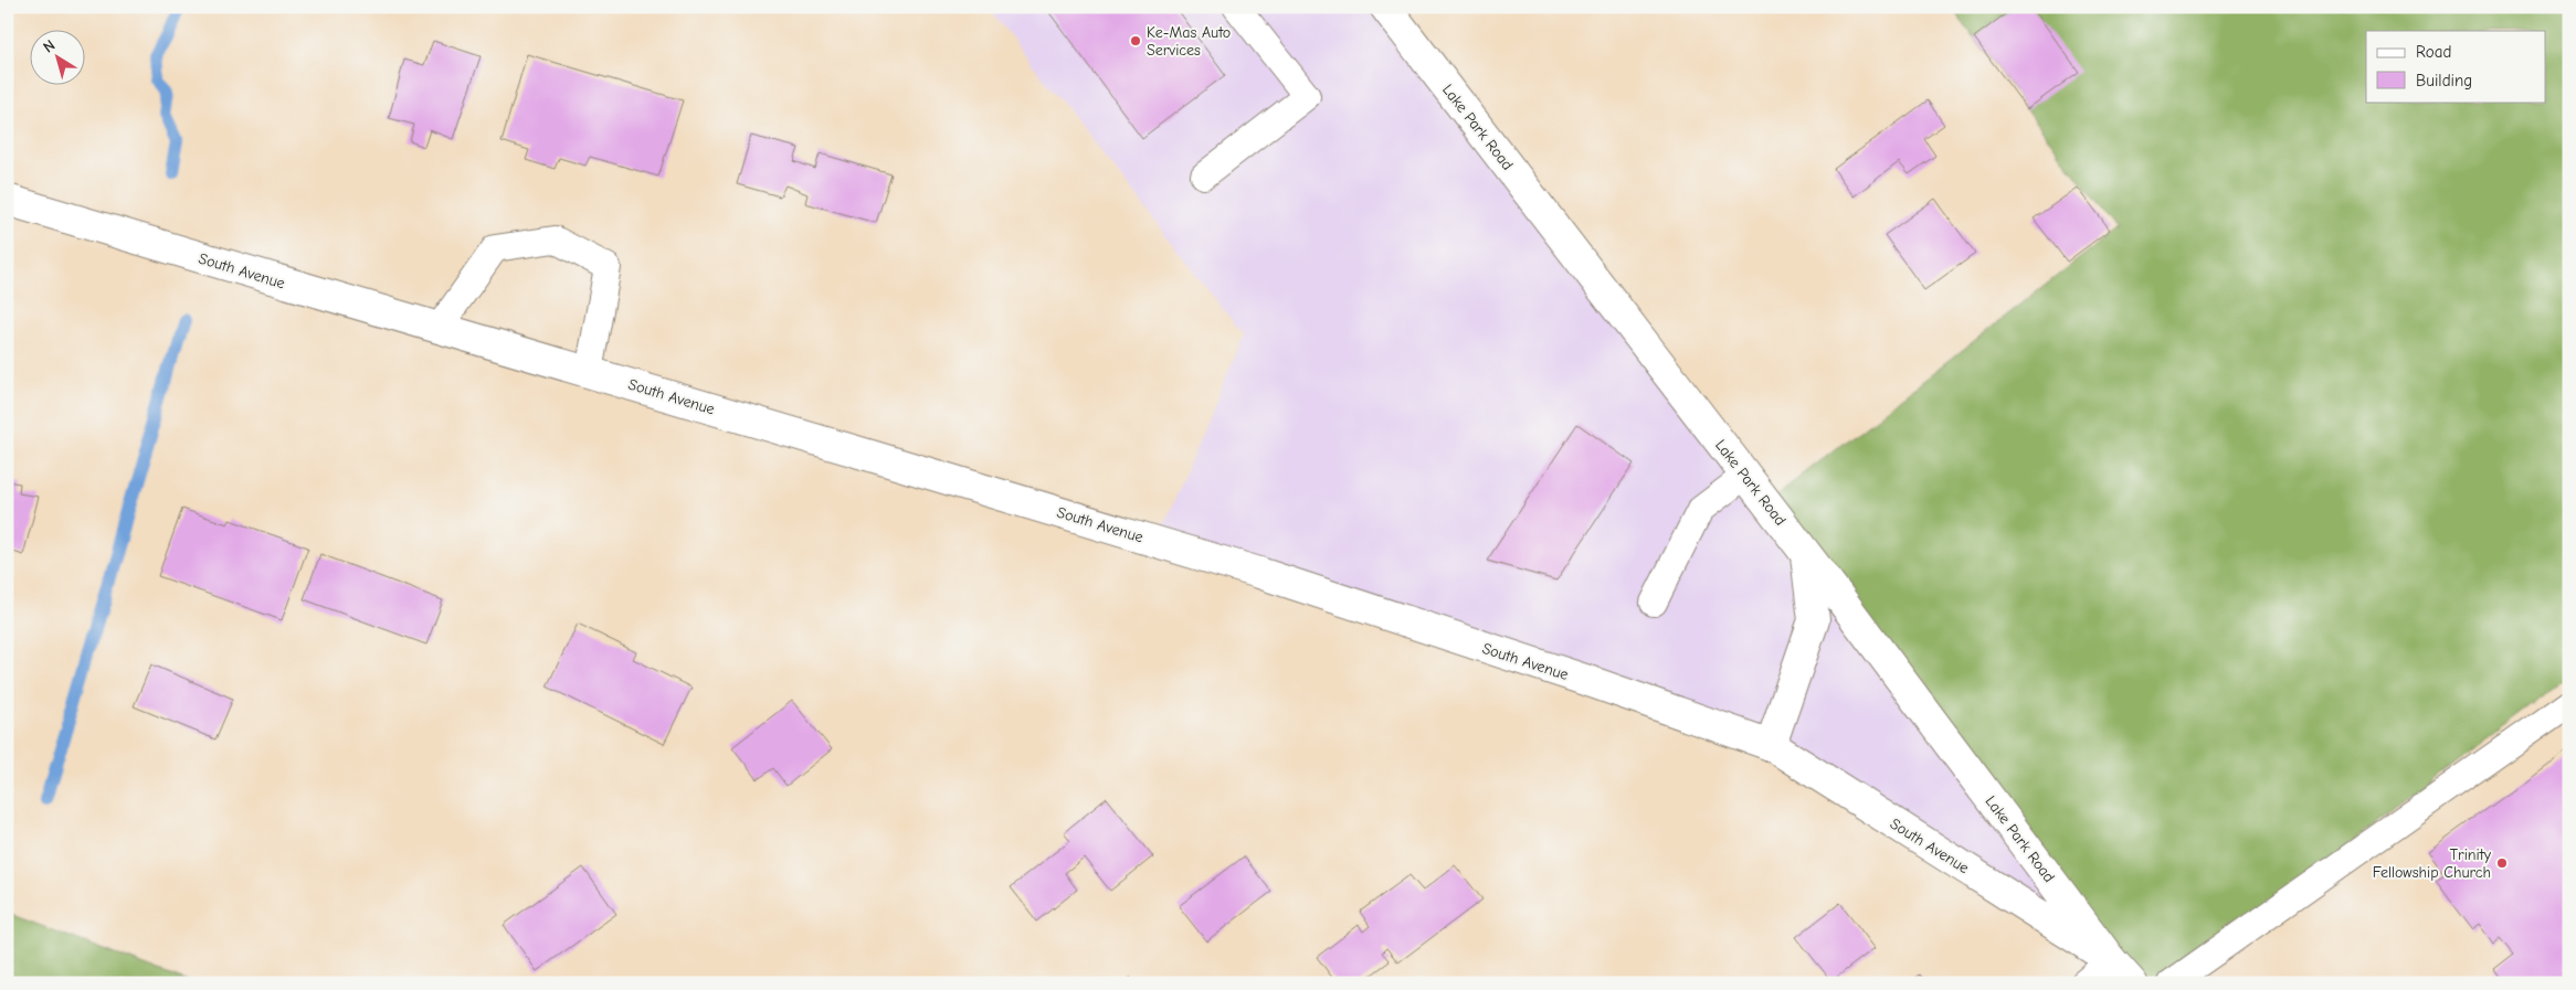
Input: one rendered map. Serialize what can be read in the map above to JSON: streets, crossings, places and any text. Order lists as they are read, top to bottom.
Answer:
{
  "streets": {
    "main road": ["Lake Park Road", "South Avenue"]
  },
  "crossings": [
    ["Lake Park Road", "South Avenue"]
  ],
  "places": ["Ke-Mas Auto Services", "Trinity Fellowship Church"],
  "legend": ["Road", "Building"],
  "north": "top left"
}
